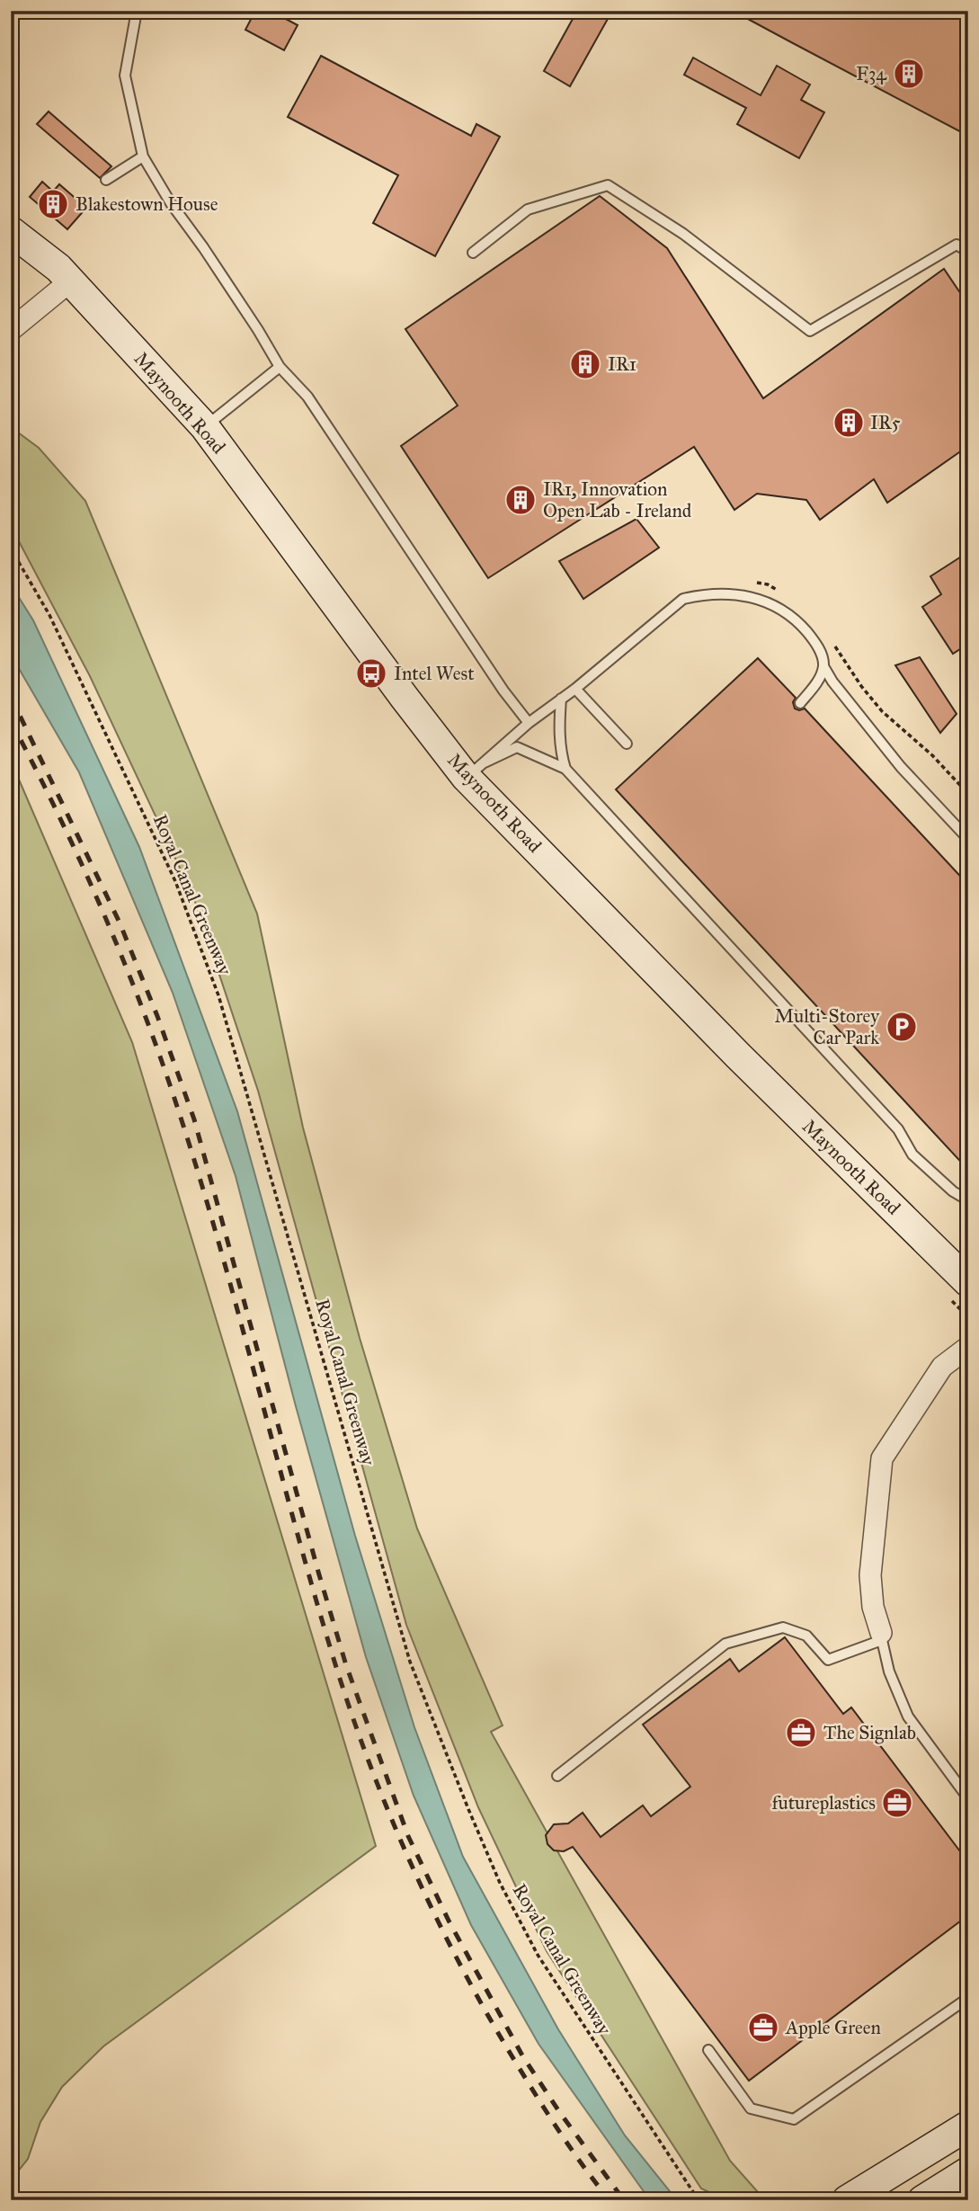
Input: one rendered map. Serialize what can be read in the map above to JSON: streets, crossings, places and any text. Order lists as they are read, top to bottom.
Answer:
{
  "streets": {
    "main road": ["Maynooth Road"],
    "path": ["Royal Canal Greenway"]
  },
  "places": {
    "building": [
      "F34",
      "Blakestown House",
      "IR1",
      "IR5",
      "IR1, Innovation Open Lab - Ireland"
    ],
    "bus stop": ["Intel West"],
    "parking": ["Multi-Storey Car Park"],
    "office": ["The Signlab", "futureplastics", "Apple Green"]
  }
}
